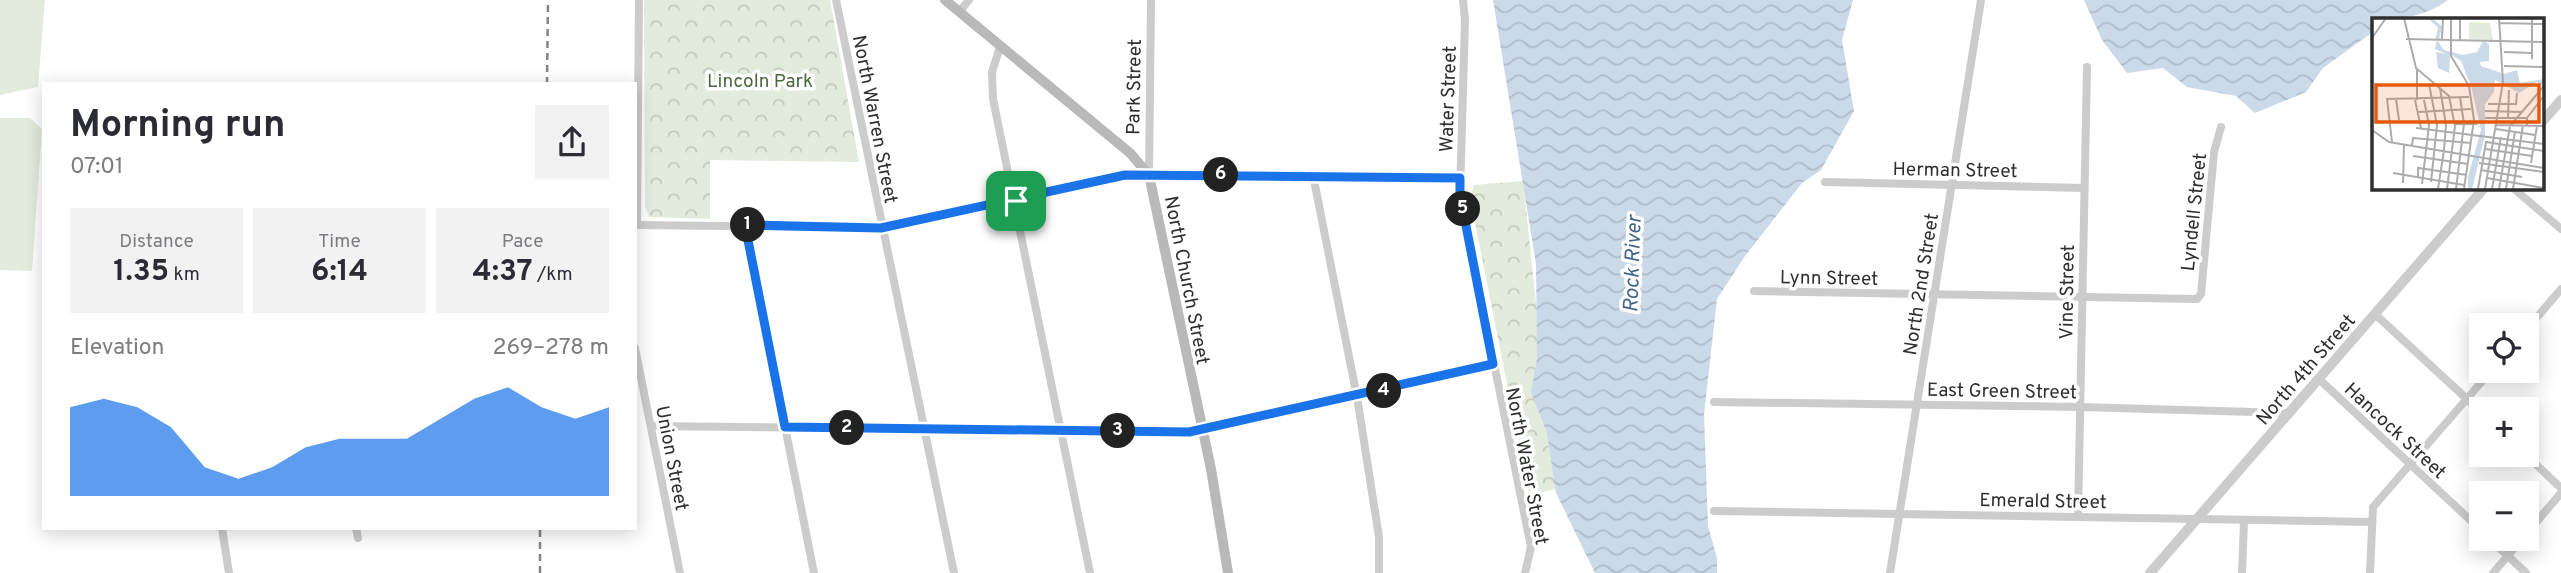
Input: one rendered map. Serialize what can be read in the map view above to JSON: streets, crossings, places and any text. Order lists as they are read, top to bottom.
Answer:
{
  "streets": {
    "main road": ["North Church Street"],
    "street": [
      "Park Street",
      "Water Street",
      "North Warren Street",
      "Herman Street",
      "Lyndell Street",
      "Lynn Street",
      "North 2nd Street",
      "Vine Street",
      "North 4th Street",
      "East Green Street",
      "Hancock Street",
      "Union Street",
      "North Water Street",
      "Emerald Street"
    ]
  },
  "crossings": [
    ["Park Street", "North Church Street"],
    ["Water Street", "North Water Street"],
    ["Herman Street", "North 2nd Street"],
    ["Herman Street", "Vine Street"],
    ["Lyndell Street", "Lynn Street"],
    ["Lynn Street", "North 2nd Street"],
    ["Lynn Street", "Vine Street"],
    ["North 2nd Street", "East Green Street"],
    ["North 2nd Street", "Emerald Street"],
    ["Vine Street", "East Green Street"],
    ["Vine Street", "Emerald Street"],
    ["North 4th Street", "East Green Street"],
    ["North 4th Street", "Hancock Street"],
    ["North 4th Street", "Emerald Street"]
  ],
  "water": ["Rock River"],
  "parks": ["Lincoln Park"],
  "page": {
    "heading": ["Morning run", "07:01"],
    "pins": [
      "6",
      "5",
      "1",
      "4",
      "2",
      "3"
    ],
    "stats": [
      ["Distance", "1.35 km"],
      ["Time", "6:14"],
      ["Pace", "4:37 /km"]
    ],
    "map_buttons": ["+", "−"],
    "chart": ["Elevation", "269–278 m"]
  }
}
